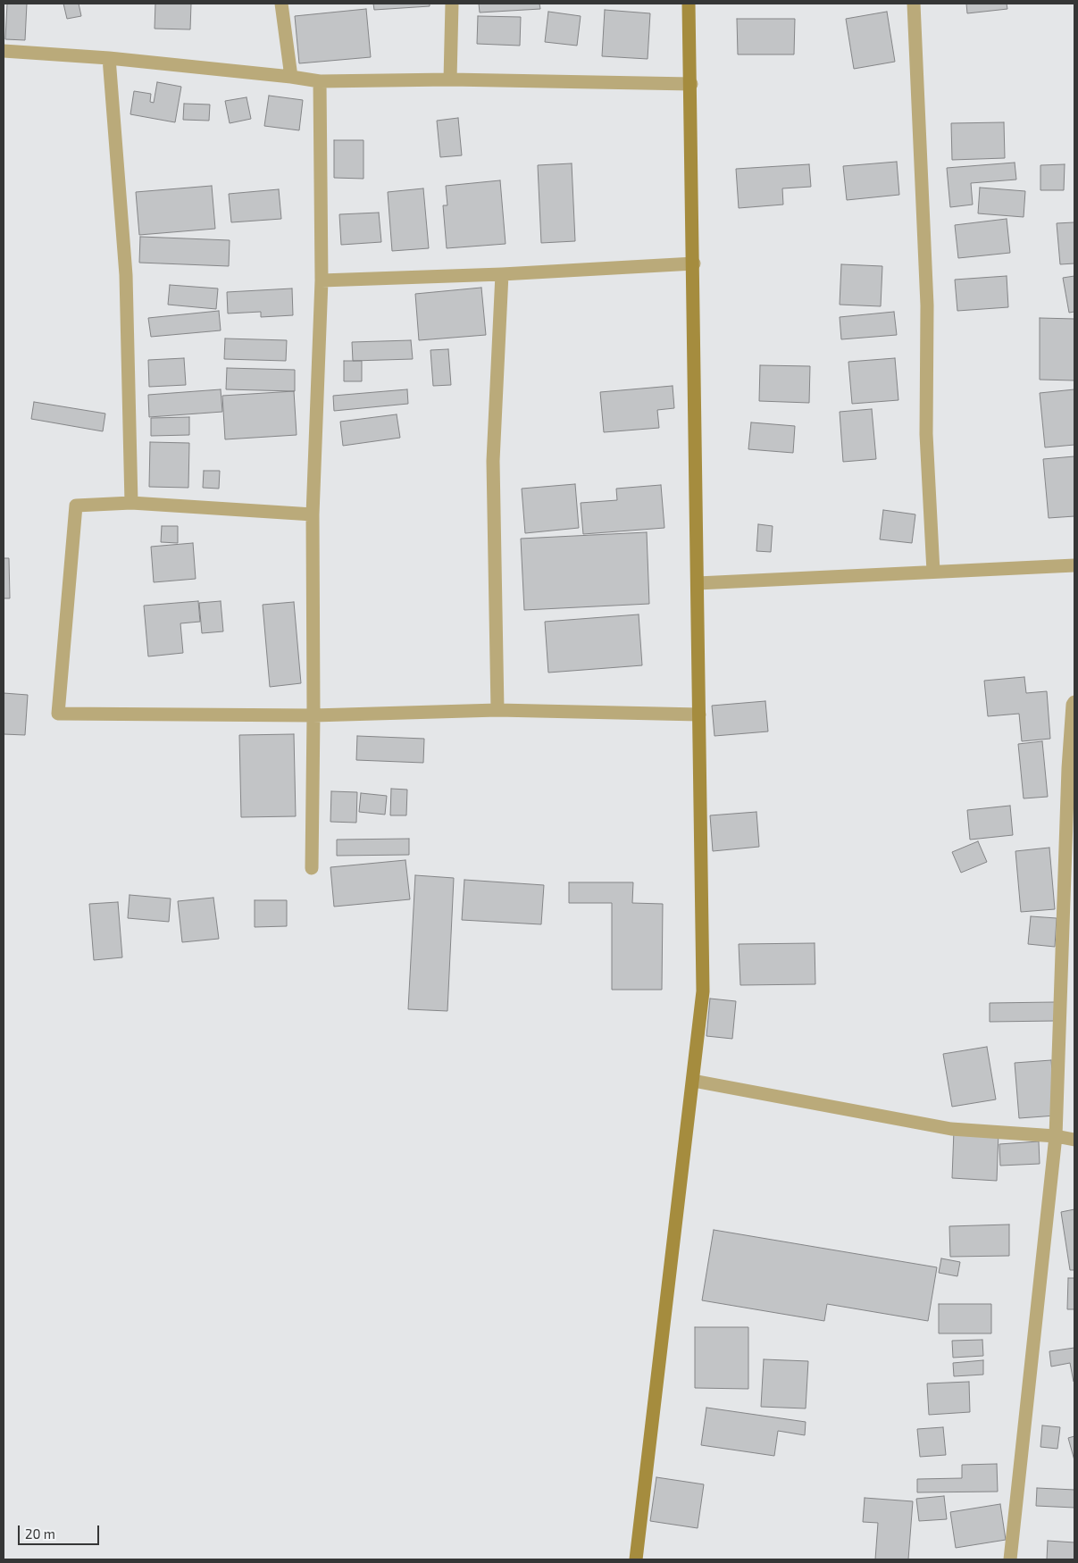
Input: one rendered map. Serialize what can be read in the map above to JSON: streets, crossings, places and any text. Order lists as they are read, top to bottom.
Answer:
{
  "scale_bar": "20 m"
}
